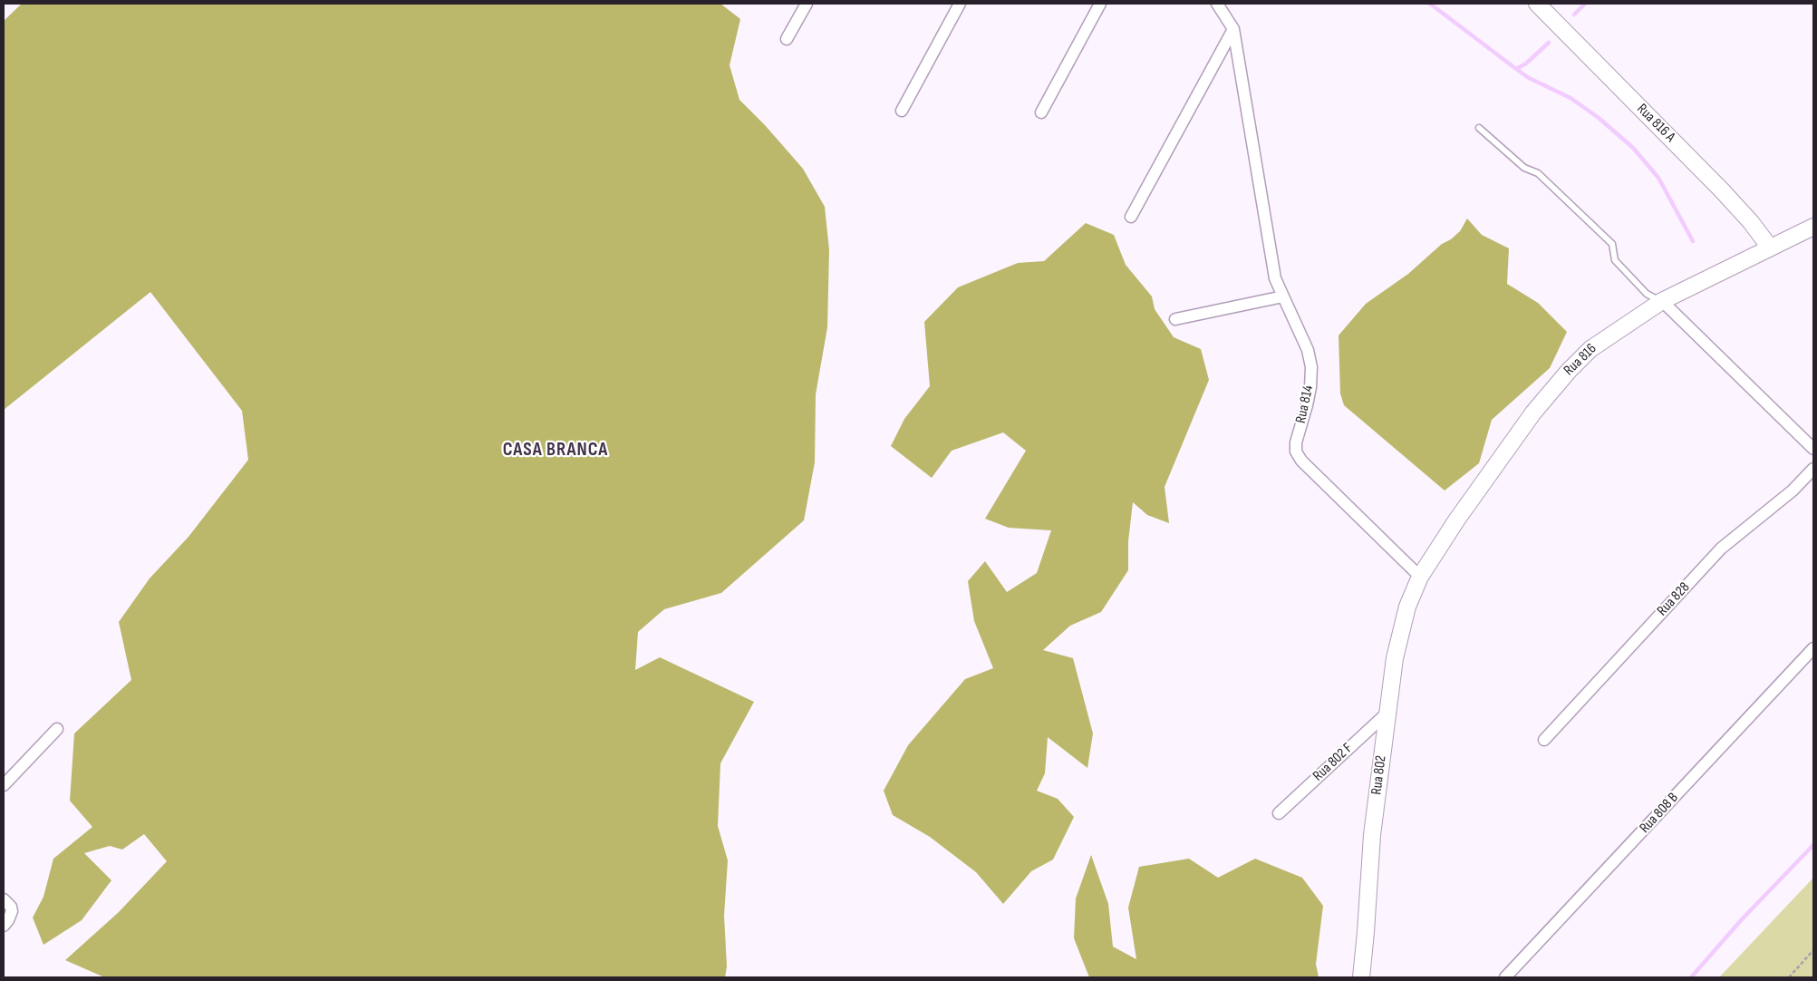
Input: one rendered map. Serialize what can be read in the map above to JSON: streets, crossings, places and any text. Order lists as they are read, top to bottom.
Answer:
{
  "streets": {
    "main road": ["Rua 816 A", "Rua 816", "Rua 802"],
    "street": [
      "Rua 814",
      "Rua 828",
      "Rua 802 F",
      "Rua 808 B"
    ]
  },
  "crossings": [
    ["Rua 816 A", "Rua 816"],
    ["Rua 816", "Rua 814"],
    ["Rua 816", "Rua 802"],
    ["Rua 814", "Rua 802"],
    ["Rua 802 F", "Rua 802"]
  ],
  "districts": ["CASA BRANCA"]
}
